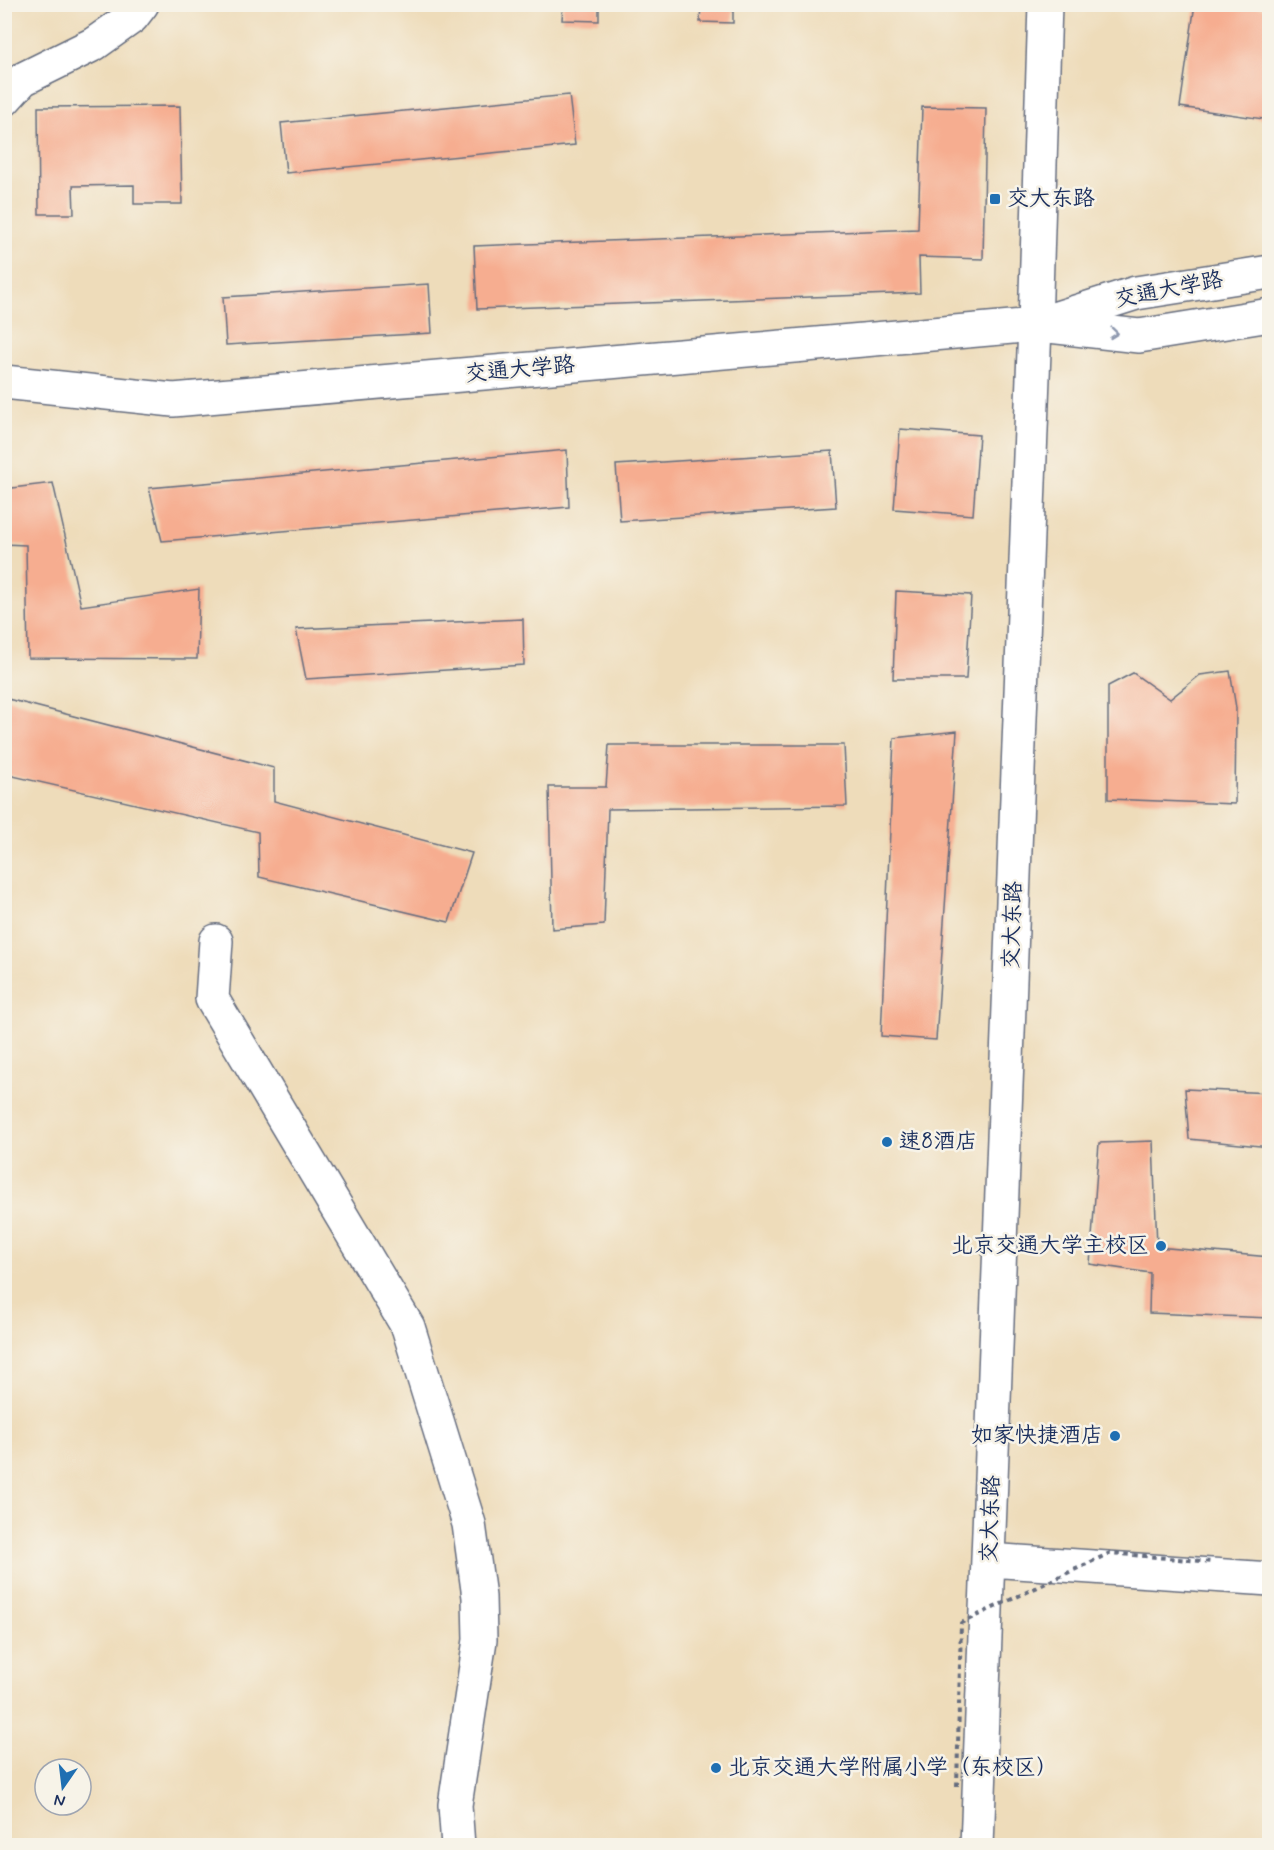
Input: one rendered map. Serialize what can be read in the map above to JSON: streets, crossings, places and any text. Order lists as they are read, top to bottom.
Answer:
{
  "streets": {
    "street": ["交通大学路", "交大东路"]
  },
  "crossings": [
    ["交通大学路", "交大东路"]
  ],
  "places": {
    "transit": ["交大东路"],
    "other": [
      "速8酒店",
      "北京交通大学主校区",
      "如家快捷酒店",
      "北京交通大学附属小学（东校区）"
    ]
  },
  "north": "bottom"
}
